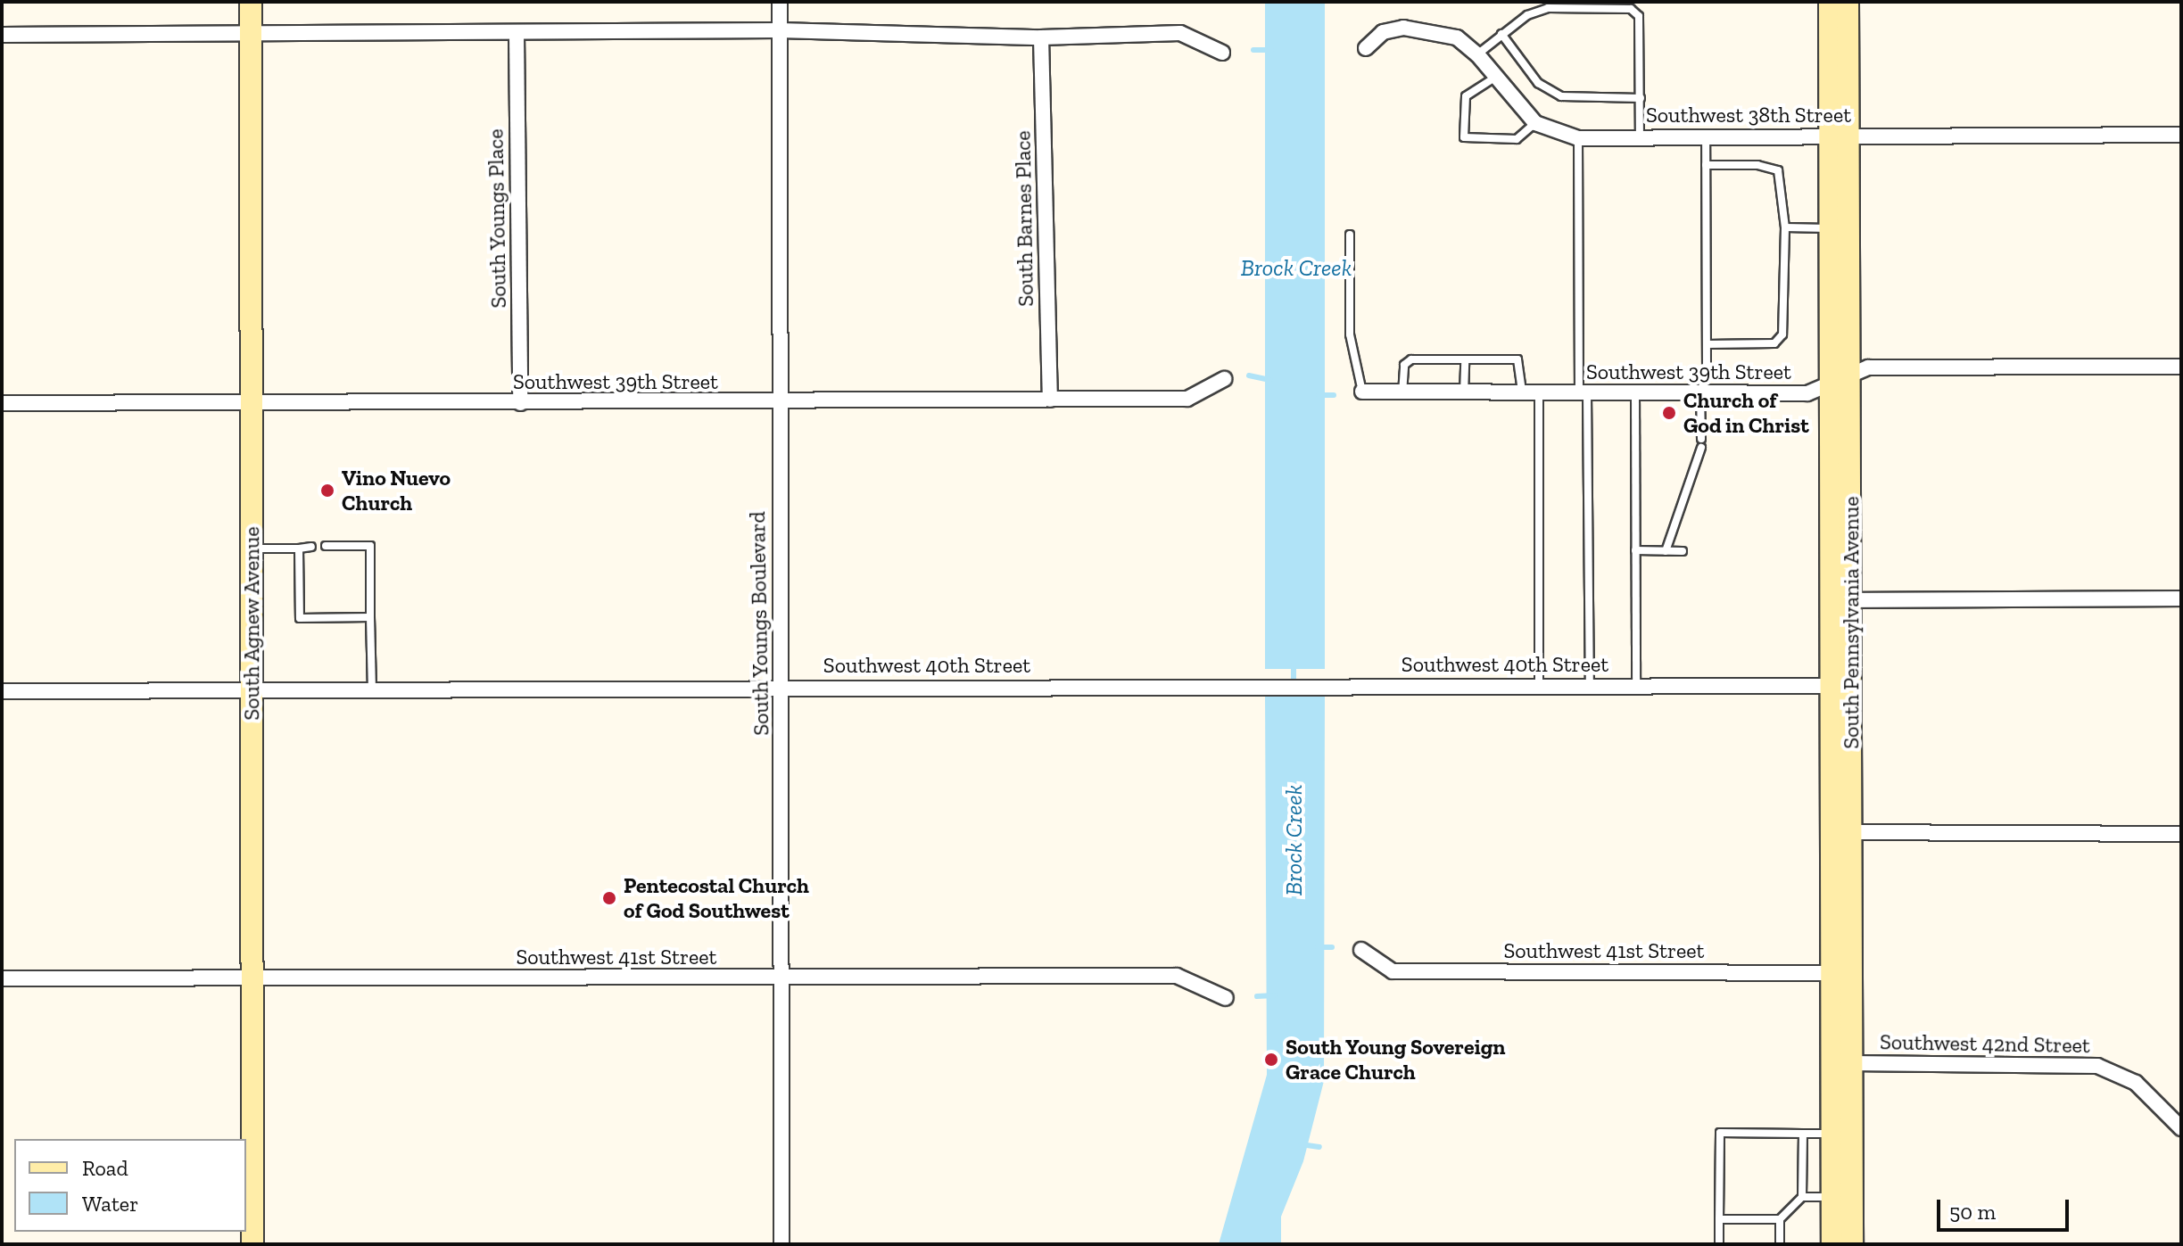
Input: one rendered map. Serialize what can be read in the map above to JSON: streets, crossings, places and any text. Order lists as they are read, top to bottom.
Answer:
{
  "streets": {
    "main road": ["South Pennsylvania Avenue", "South Agnew Avenue"],
    "street": [
      "Southwest 38th Street",
      "South Youngs Place",
      "South Barnes Place",
      "Southwest 39th Street",
      "South Youngs Boulevard",
      "Southwest 40th Street",
      "Southwest 41st Street",
      "Southwest 42nd Street"
    ]
  },
  "crossings": [
    ["Southwest 38th Street", "South Pennsylvania Avenue"],
    ["South Youngs Place", "Southwest 39th Street"],
    ["South Barnes Place", "Southwest 39th Street"],
    ["Southwest 39th Street", "South Pennsylvania Avenue"],
    ["Southwest 39th Street", "South Agnew Avenue"],
    ["Southwest 39th Street", "South Youngs Boulevard"],
    ["South Pennsylvania Avenue", "Southwest 40th Street"],
    ["South Pennsylvania Avenue", "Southwest 41st Street"],
    ["South Pennsylvania Avenue", "Southwest 42nd Street"],
    ["South Agnew Avenue", "Southwest 40th Street"],
    ["South Agnew Avenue", "Southwest 41st Street"],
    ["South Youngs Boulevard", "Southwest 40th Street"],
    ["South Youngs Boulevard", "Southwest 41st Street"]
  ],
  "water": ["Brock Creek"],
  "places": [
    "Church of God in Christ",
    "Vino Nuevo Church",
    "Pentecostal Church of God Southwest",
    "South Young Sovereign Grace Church"
  ],
  "legend": ["Road", "Water"],
  "scale_bar": "50 m"
}
